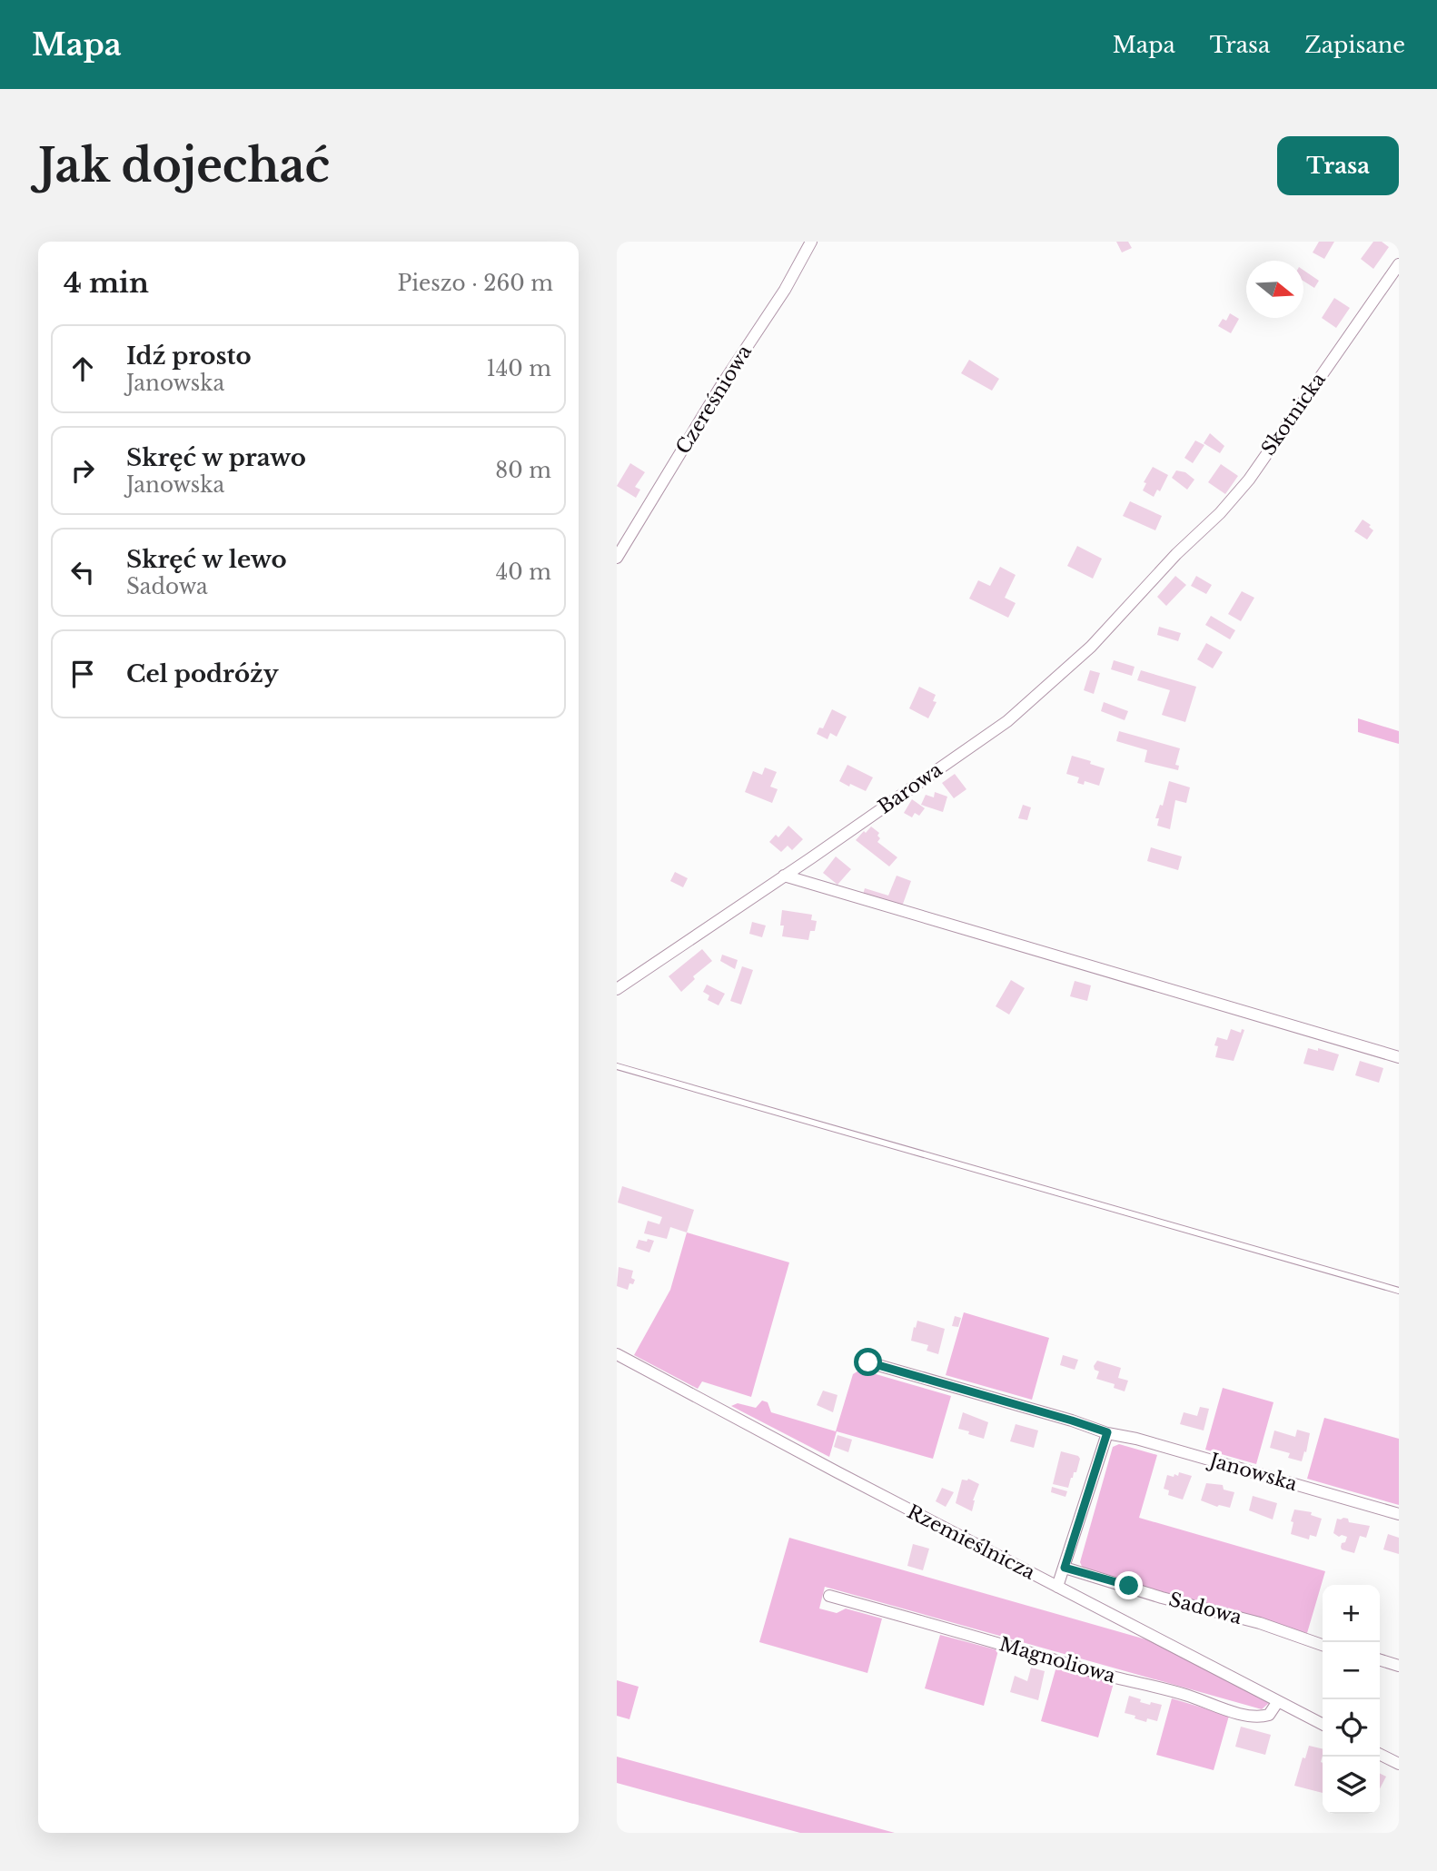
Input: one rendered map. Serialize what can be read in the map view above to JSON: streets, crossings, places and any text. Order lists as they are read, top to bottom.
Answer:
{
  "streets": {
    "street": [
      "Czereśniowa",
      "Skotnicka",
      "Barowa",
      "Janowska",
      "Rzemieślnicza",
      "Sadowa",
      "Magnoliowa"
    ]
  },
  "crossings": [
    ["Skotnicka", "Barowa"],
    ["Rzemieślnicza", "Magnoliowa"]
  ],
  "north": "right",
  "page": {
    "header": "Mapa",
    "nav": ["Mapa", "Trasa", "Zapisane"],
    "buttons": "Trasa",
    "title": "Jak dojechać",
    "heading": ["4 min", "Pieszo · 260 m"],
    "list": [
      ["Idź prosto", "Janowska", "140 m"],
      ["Skręć w prawo", "Janowska", "80 m"],
      ["Skręć w lewo", "Sadowa", "40 m"],
      "Cel podróży"
    ],
    "map_buttons": ["+", "−"]
  }
}
